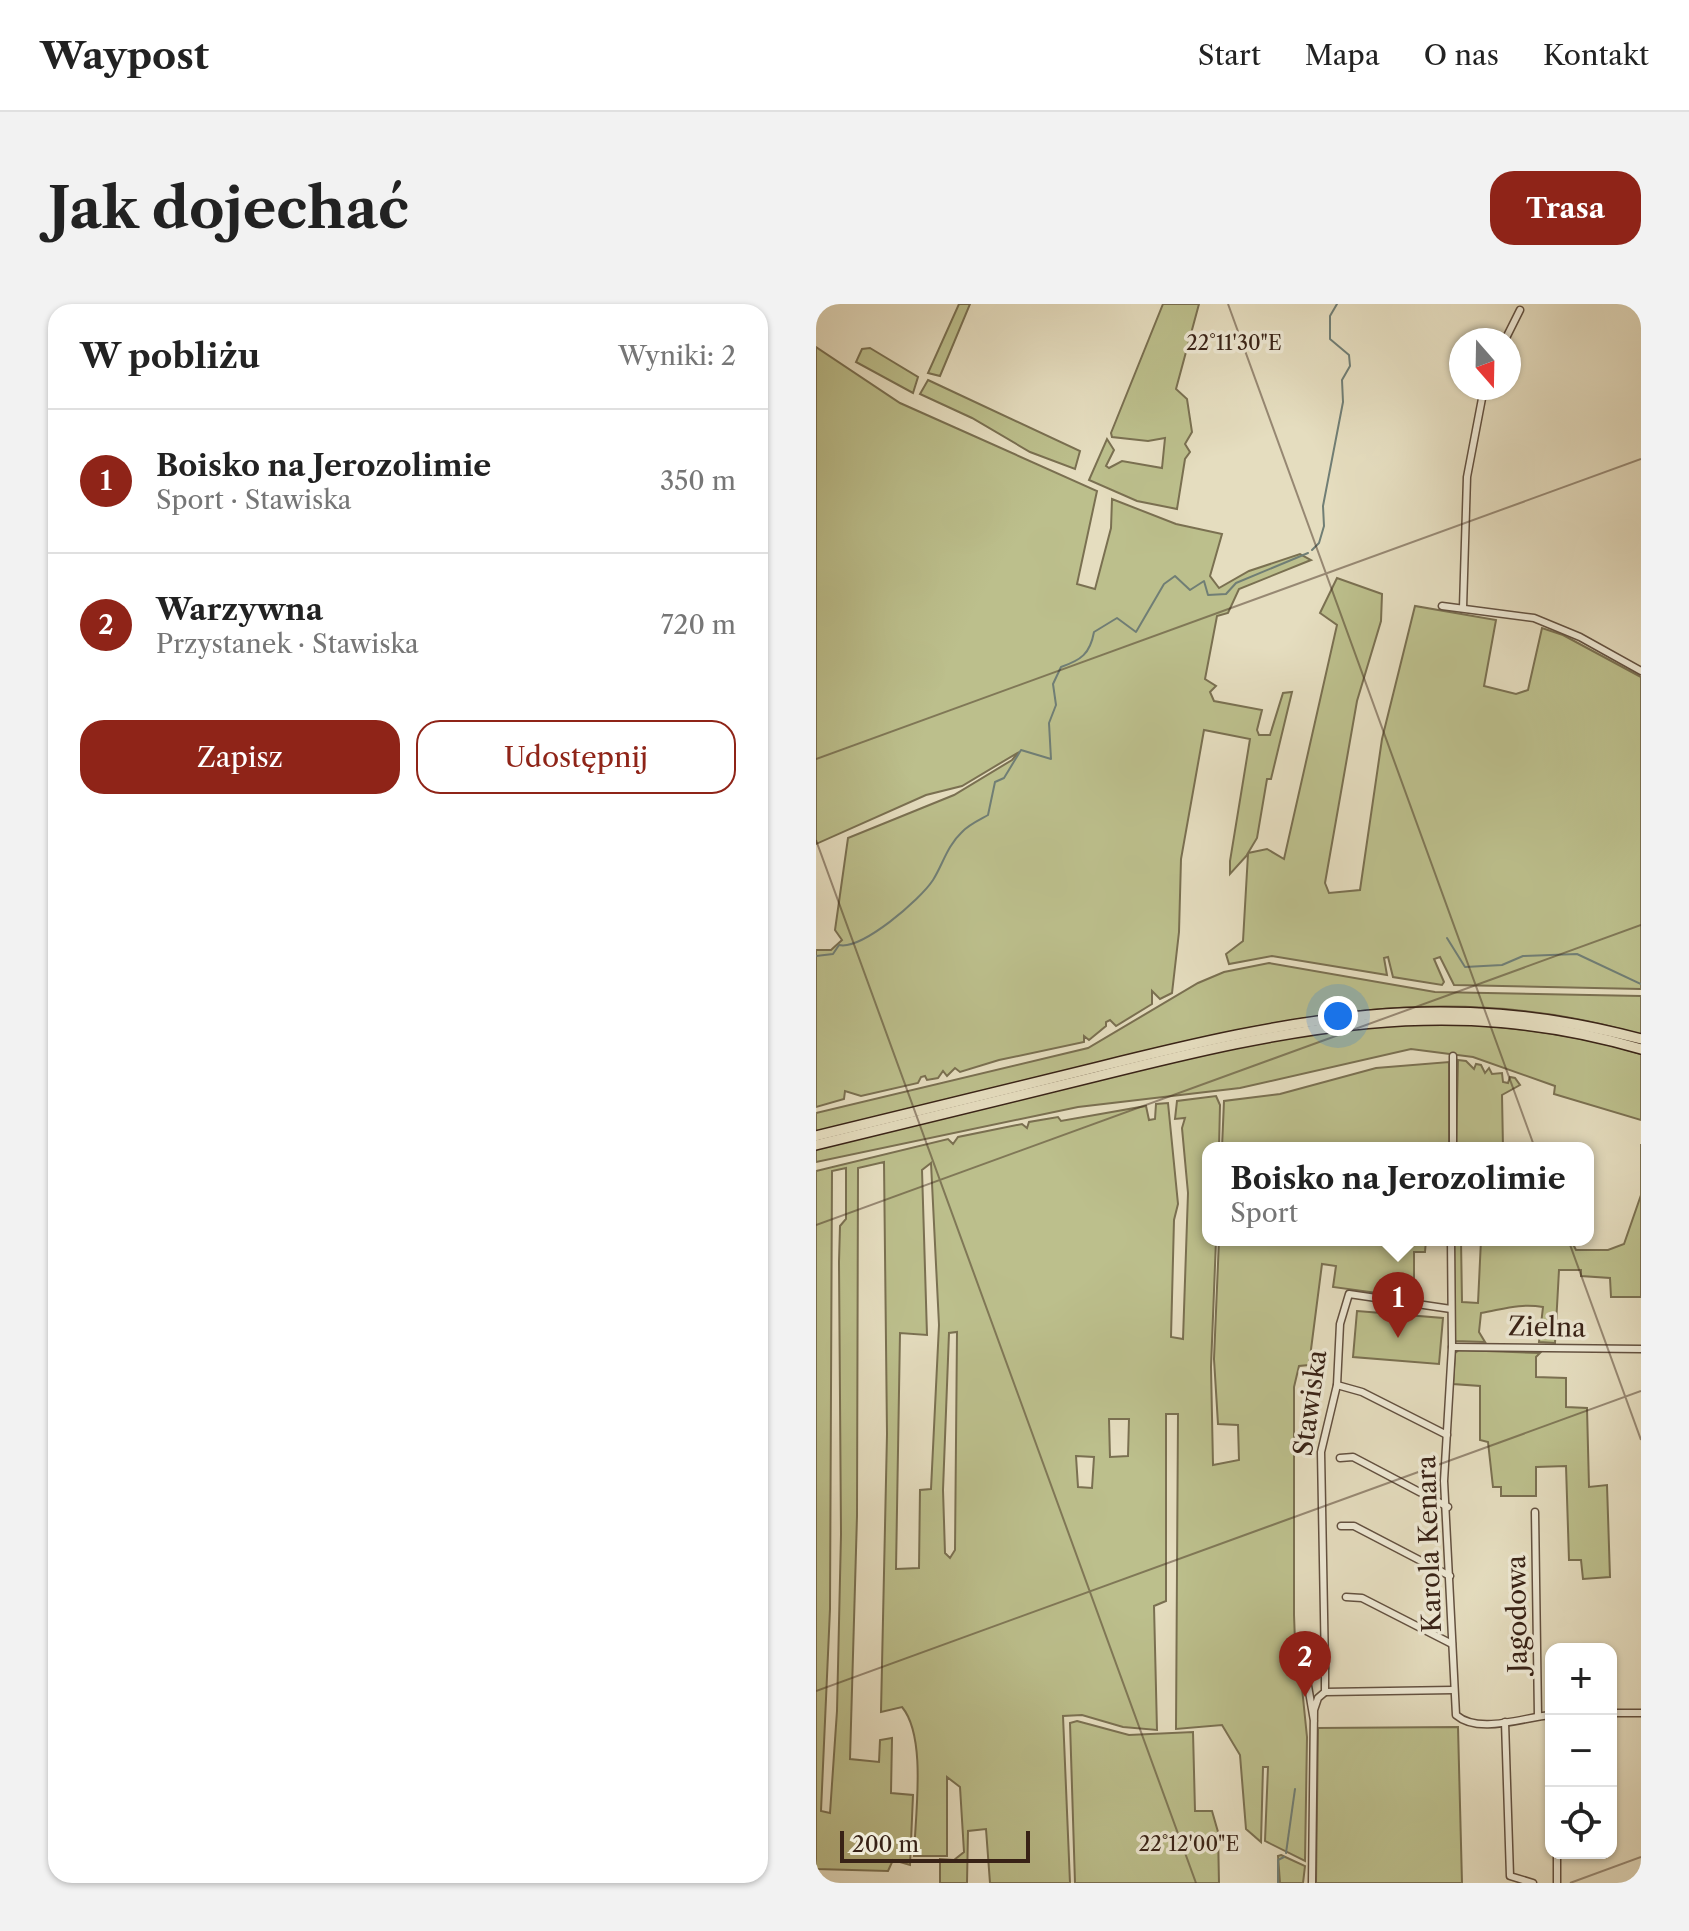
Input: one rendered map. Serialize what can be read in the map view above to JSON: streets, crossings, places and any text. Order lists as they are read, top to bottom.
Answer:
{
  "streets": {
    "street": [
      "Zielna",
      "Stawiska",
      "Karola Kenara",
      "Jagodowa"
    ]
  },
  "crossings": [
    ["Zielna", "Karola Kenara"],
    ["Stawiska", "Karola Kenara"],
    ["Karola Kenara", "Jagodowa"]
  ],
  "scale_bar": "200 m",
  "north": "bottom",
  "page": {
    "header": "Waypost",
    "nav": [
      "Start",
      "Mapa",
      "O nas",
      "Kontakt"
    ],
    "buttons": [
      "Trasa",
      ["Zapisz", "Udostępnij"]
    ],
    "title": "Jak dojechać",
    "heading": ["W pobliżu", "Wyniki: 2"],
    "list": [
      {
        "mark": "1",
        "name": "Boisko na Jerozolimie",
        "note": "Sport · Stawiska",
        "value": "350 m"
      },
      {
        "mark": "2",
        "name": "Warzywna",
        "note": "Przystanek · Stawiska",
        "value": "720 m"
      }
    ],
    "popup": ["Boisko na Jerozolimie", "Sport"],
    "pins": ["1", "2"],
    "map_buttons": ["+", "−"],
    "scale": "200 m"
  },
  "coordinates": ["22°11'30\"E", "22°12'00\"E"]
}
